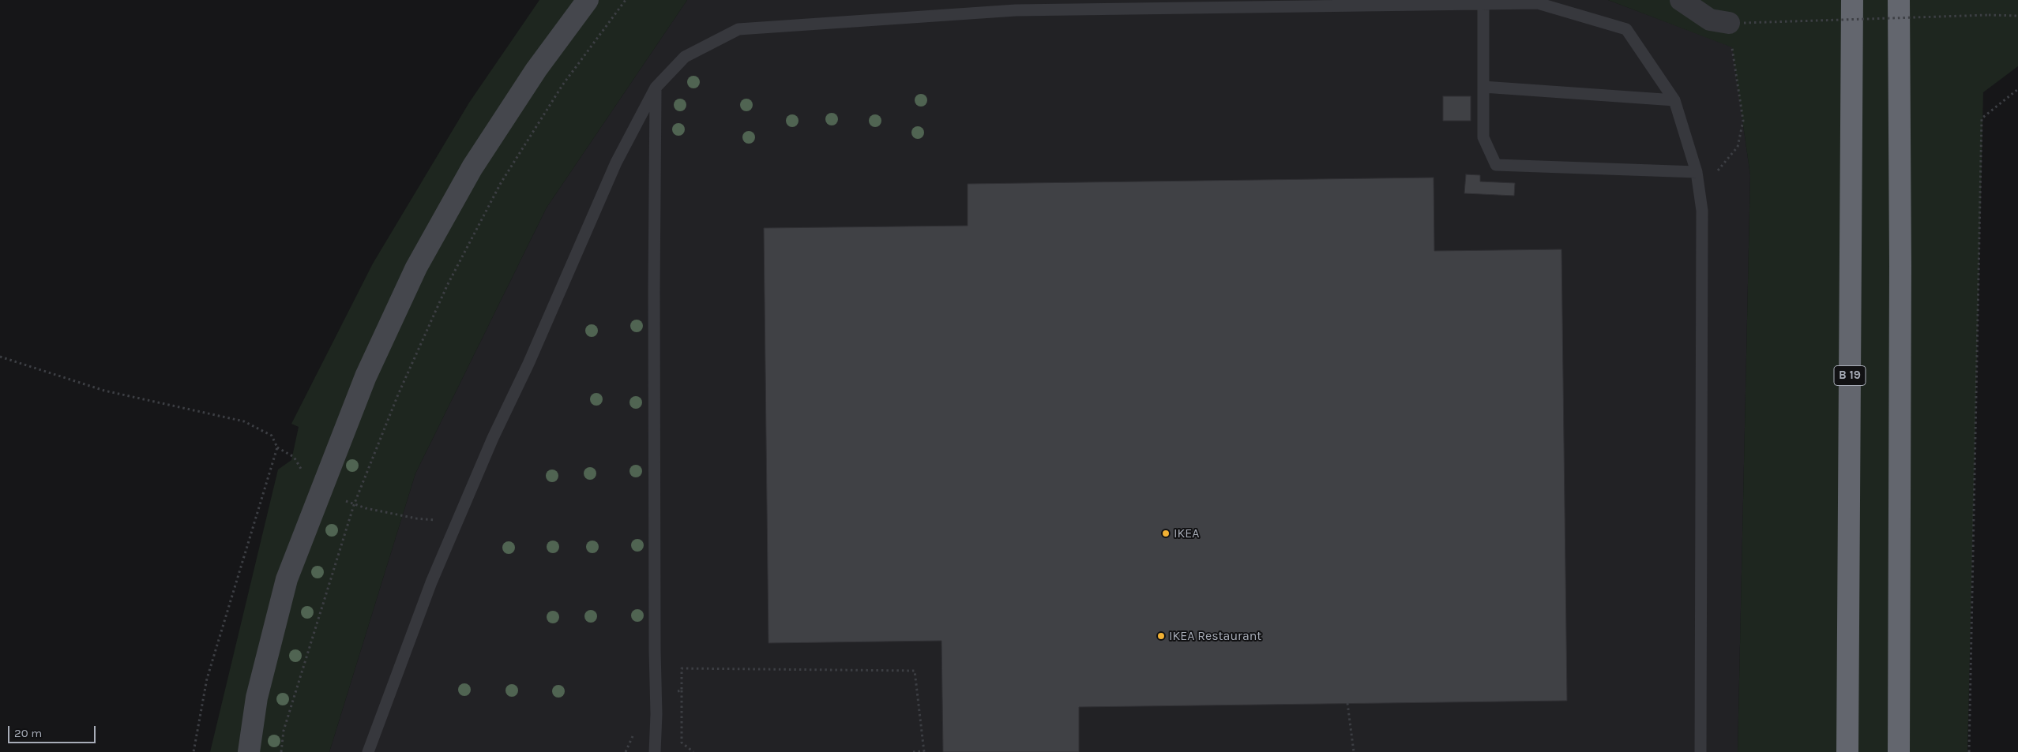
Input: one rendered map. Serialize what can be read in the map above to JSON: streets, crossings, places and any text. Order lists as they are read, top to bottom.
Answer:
{
  "streets": {
    "highway": ["B 19"]
  },
  "places": ["IKEA", "IKEA Restaurant"],
  "scale_bar": "20 m"
}
